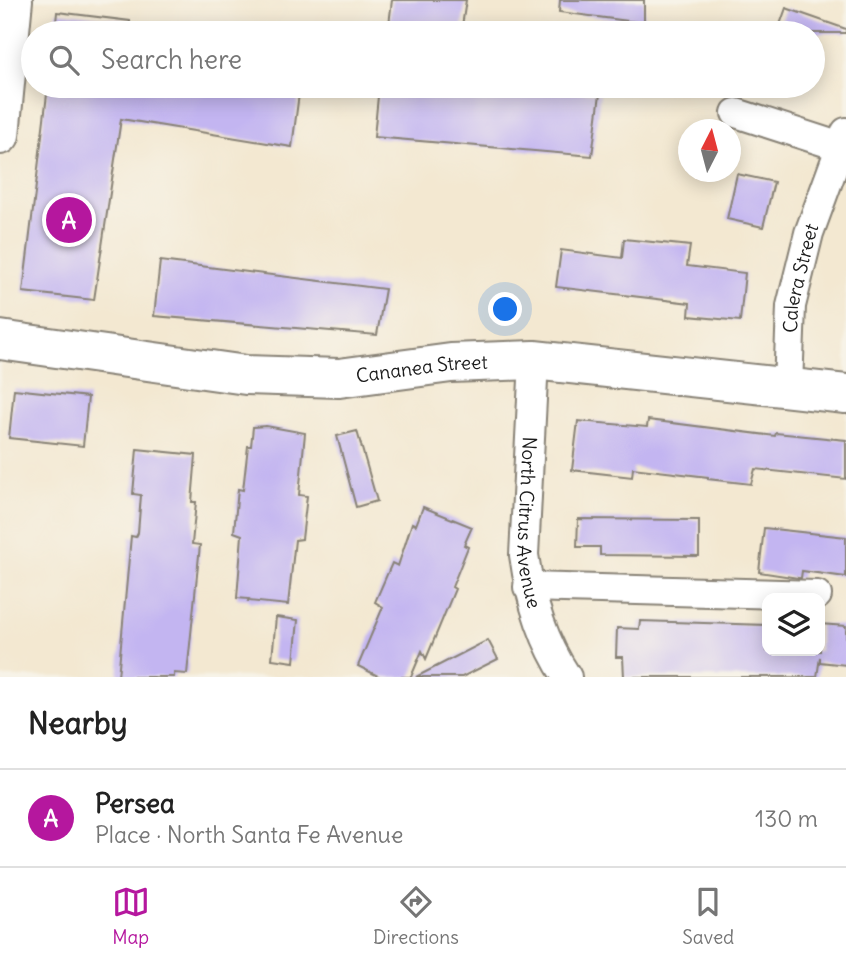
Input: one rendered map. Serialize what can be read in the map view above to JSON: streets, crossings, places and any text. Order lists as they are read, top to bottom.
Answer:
{
  "streets": {
    "street": ["Calera Street", "Cananea Street", "North Citrus Avenue"]
  },
  "crossings": [
    ["Calera Street", "Cananea Street"],
    ["Cananea Street", "North Citrus Avenue"]
  ],
  "north": "top",
  "page": {
    "search": "Search here",
    "pins": "A",
    "heading": "Nearby",
    "list": [
      {
        "mark": "A",
        "name": "Persea",
        "note": "Place · North Santa Fe Avenue",
        "value": "130 m"
      }
    ],
    "nav": ["Map", "Directions", "Saved"]
  }
}
